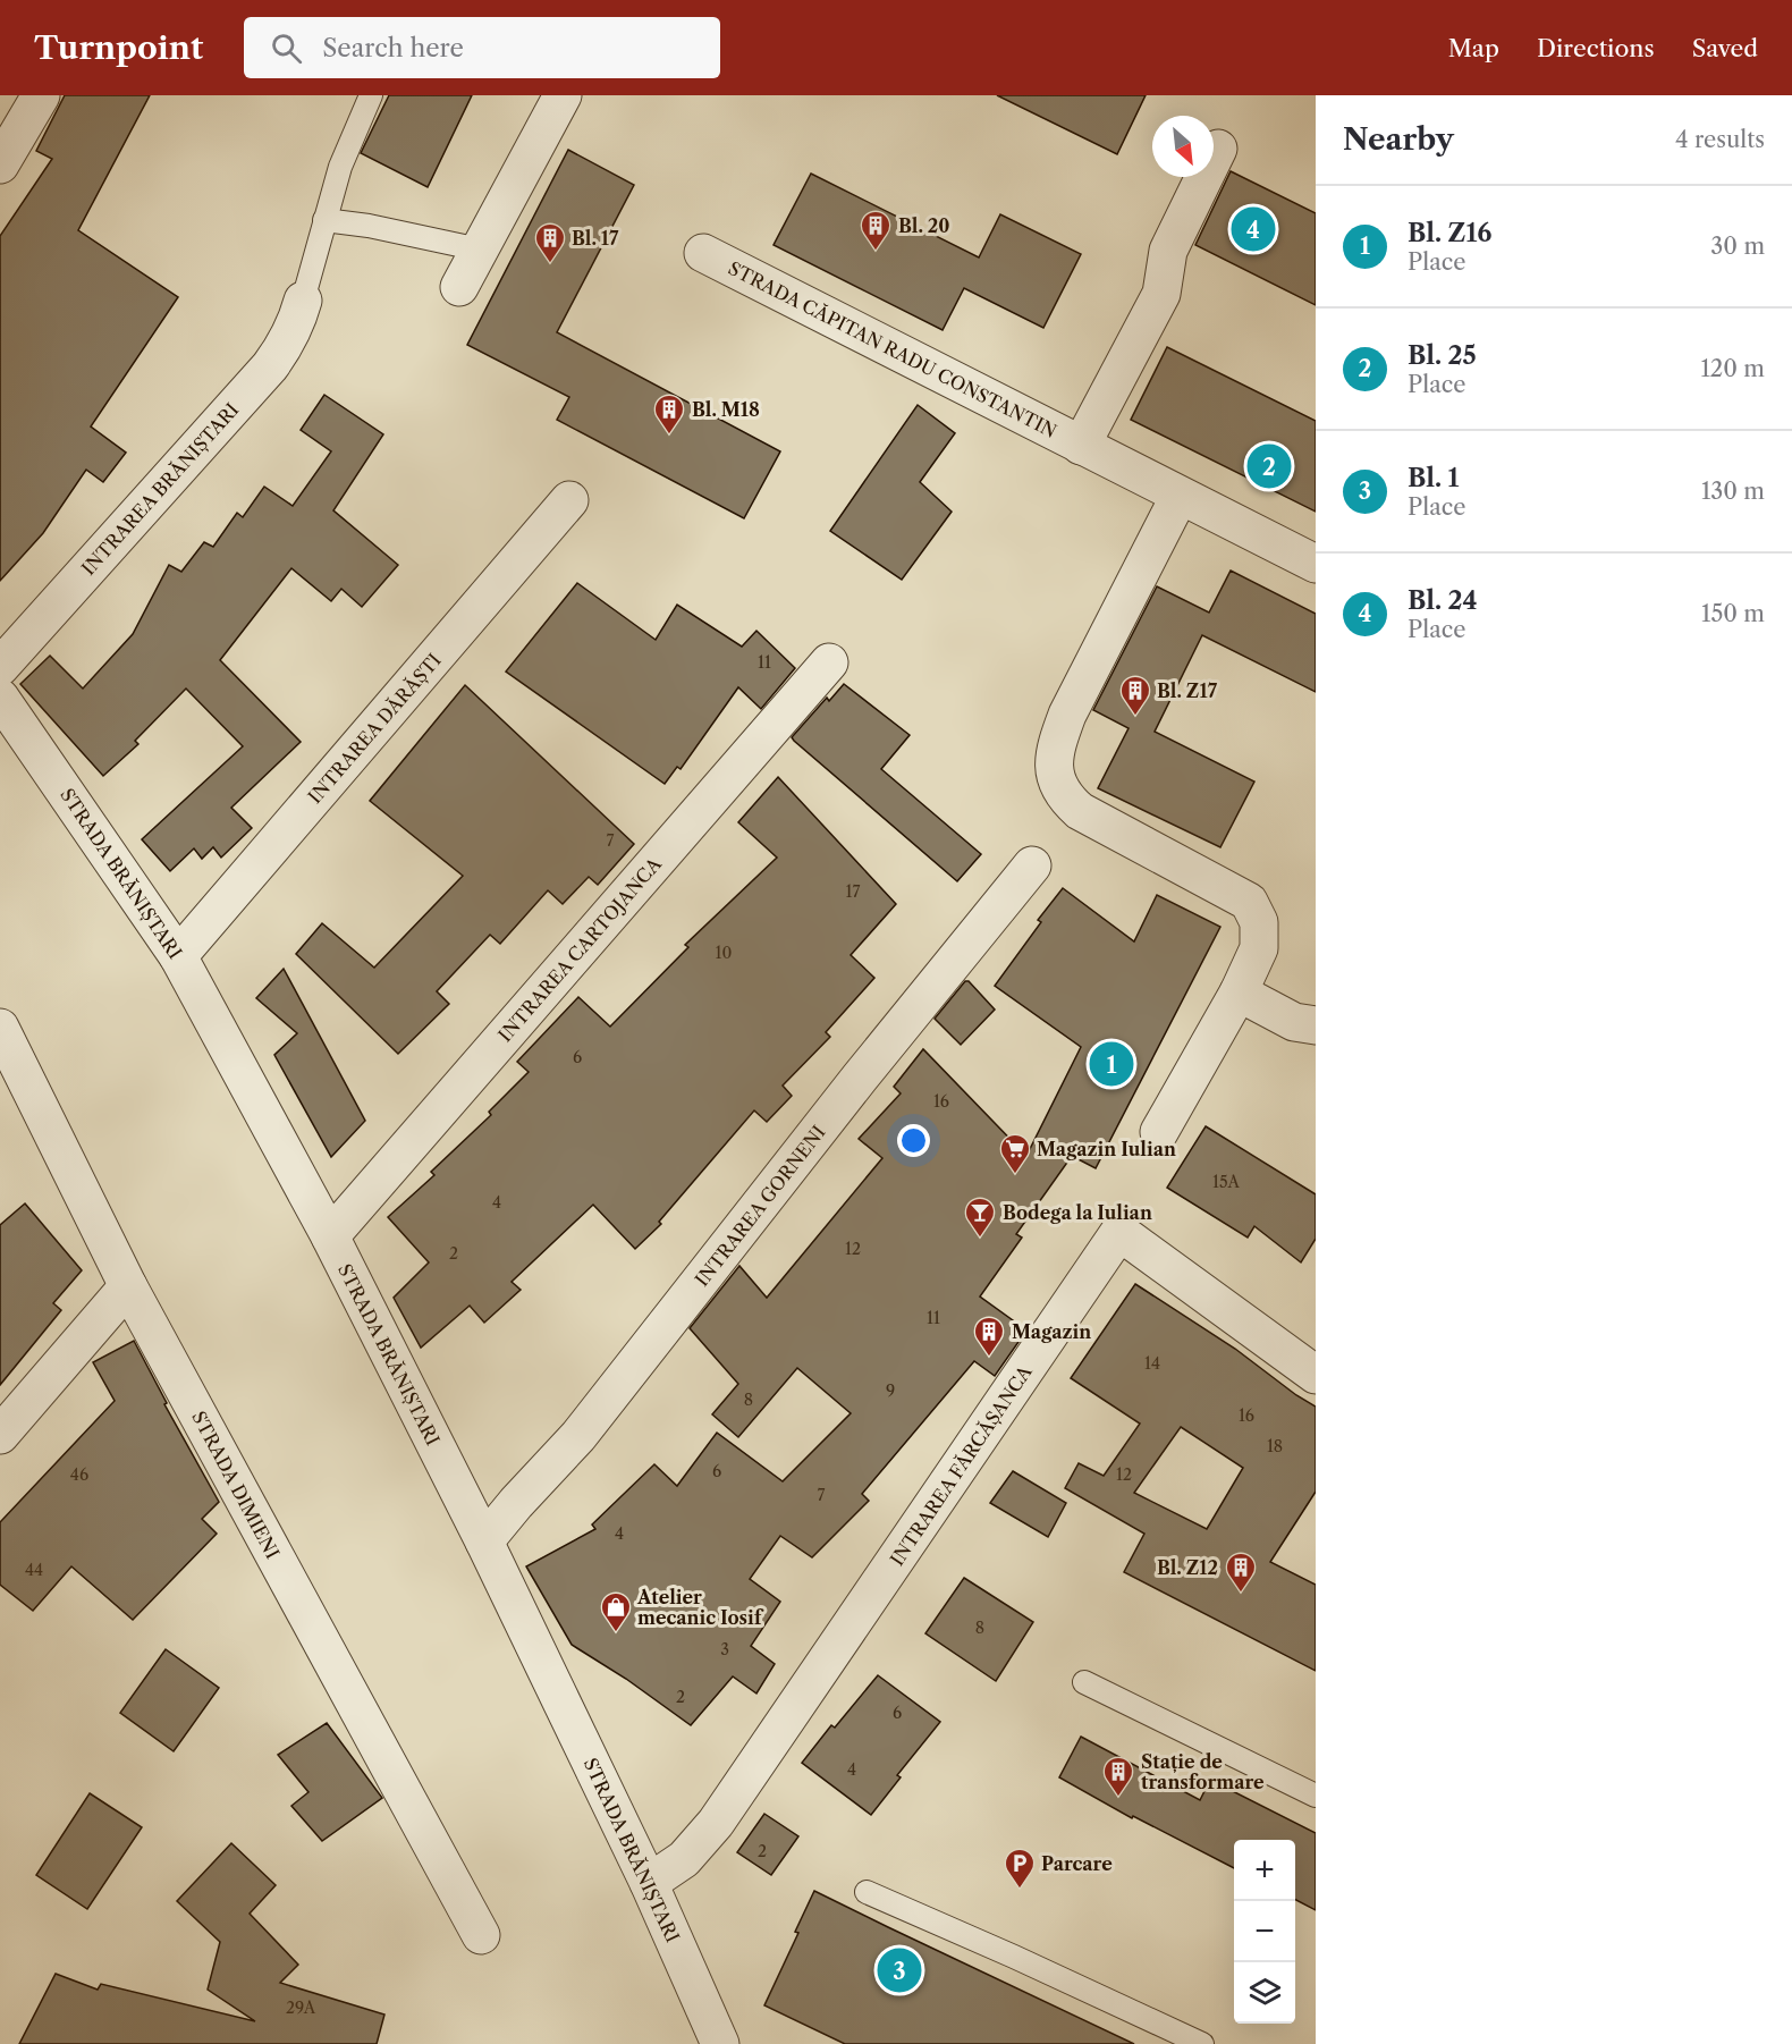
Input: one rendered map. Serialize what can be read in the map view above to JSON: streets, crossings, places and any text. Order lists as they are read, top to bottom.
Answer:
{
  "streets": {
    "street": [
      "STRADA CĂPITAN RADU CONSTANTIN",
      "INTRAREA BRĂNIȘTARI",
      "INTRAREA DĂRĂȘTI",
      "STRADA BRĂNIȘTARI",
      "INTRAREA CARTOJANCA",
      "INTRAREA GORNENI",
      "INTRAREA FĂRCĂȘANCA",
      "STRADA DIMIENI"
    ]
  },
  "crossings": [
    ["INTRAREA DĂRĂȘTI", "STRADA BRĂNIȘTARI"],
    ["STRADA BRĂNIȘTARI", "INTRAREA CARTOJANCA"],
    ["STRADA BRĂNIȘTARI", "INTRAREA GORNENI"],
    ["STRADA BRĂNIȘTARI", "INTRAREA FĂRCĂȘANCA"]
  ],
  "places": {
    "building": [
      "Bl. 20",
      "Bl. 17",
      "Bl. M18",
      "Bl. Z17",
      "Magazin",
      "Bl. Z12",
      "Stație de transformare"
    ],
    "supermarket": ["Magazin Iulian"],
    "bar": ["Bodega la Iulian"],
    "shop": ["Atelier mecanic Iosif"],
    "parking": ["Parcare"]
  },
  "house_numbers": [
    "11",
    "7",
    "17",
    "10",
    "6",
    "16",
    "15A",
    "4",
    "12",
    "2",
    "11",
    "14",
    "9",
    "8",
    "16",
    "18",
    "6",
    "46",
    "12",
    "7",
    "4",
    "44",
    "8",
    "3",
    "2",
    "6",
    "4",
    "2",
    "29A"
  ],
  "north": "bottom right",
  "page": {
    "header": "Turnpoint",
    "search": "Search here",
    "nav": ["Map", "Directions", "Saved"],
    "heading": ["Nearby", "4 results"],
    "list": [
      {
        "mark": "1",
        "name": "Bl. Z16",
        "note": "Place",
        "value": "30 m"
      },
      {
        "mark": "2",
        "name": "Bl. 25",
        "note": "Place",
        "value": "120 m"
      },
      {
        "mark": "3",
        "name": "Bl. 1",
        "note": "Place",
        "value": "130 m"
      },
      {
        "mark": "4",
        "name": "Bl. 24",
        "note": "Place",
        "value": "150 m"
      }
    ],
    "pins": [
      "4",
      "2",
      "1",
      "3"
    ],
    "map_buttons": ["+", "−"]
  }
}
